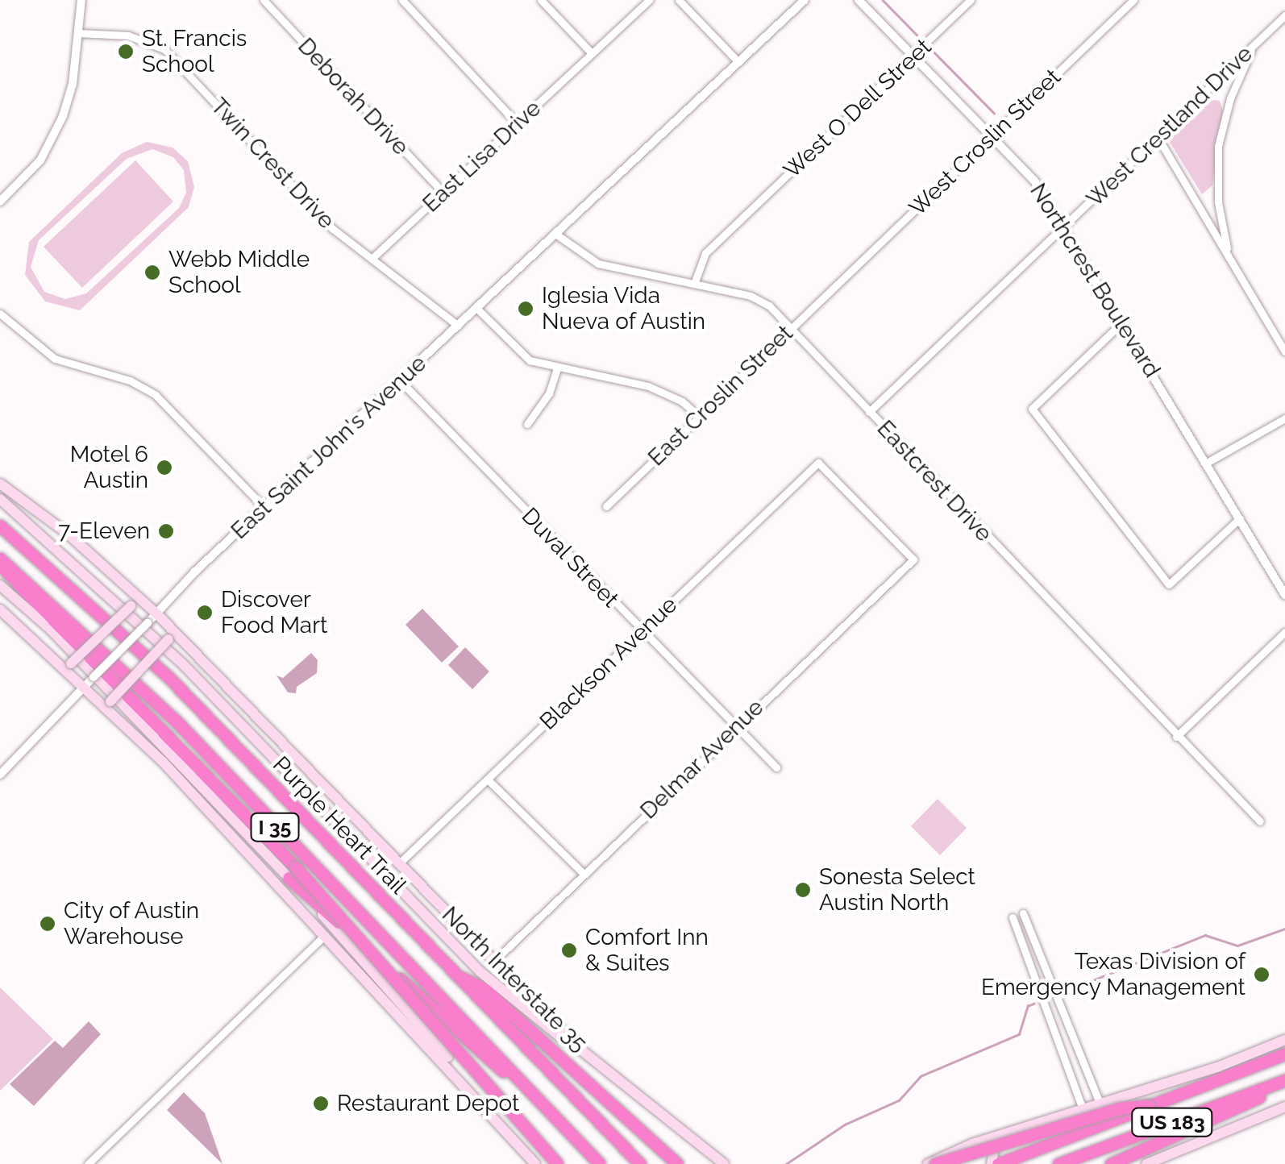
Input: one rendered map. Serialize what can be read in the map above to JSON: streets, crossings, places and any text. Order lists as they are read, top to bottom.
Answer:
{
  "streets": {
    "highway": ["Purple Heart Trail", "I 35", "US 183"],
    "main road": ["North Interstate 35"],
    "street": [
      "Deborah Drive",
      "West O Dell Street",
      "West Crestland Drive",
      "West Croslin Street",
      "East Lisa Drive",
      "Twin Crest Drive",
      "Northcrest Boulevard",
      "East Croslin Street",
      "East Saint John's Avenue",
      "Eastcrest Drive",
      "Duval Street",
      "Blackson Avenue",
      "Delmar Avenue"
    ]
  },
  "crossings": [
    ["Deborah Drive", "East Lisa Drive"],
    ["West O Dell Street", "Northcrest Boulevard"],
    ["West O Dell Street", "Eastcrest Drive"],
    ["West Crestland Drive", "Northcrest Boulevard"],
    ["West Crestland Drive", "Eastcrest Drive"],
    ["West Croslin Street", "Northcrest Boulevard"],
    ["West Croslin Street", "East Croslin Street"],
    ["East Lisa Drive", "Twin Crest Drive"],
    ["Twin Crest Drive", "East Saint John's Avenue"],
    ["East Croslin Street", "Eastcrest Drive"],
    ["East Saint John's Avenue", "Eastcrest Drive"],
    ["East Saint John's Avenue", "Duval Street"],
    ["East Saint John's Avenue", "North Interstate 35"],
    ["Duval Street", "Blackson Avenue"],
    ["Duval Street", "Delmar Avenue"],
    ["Blackson Avenue", "Delmar Avenue"],
    ["Blackson Avenue", "North Interstate 35"],
    ["Delmar Avenue", "North Interstate 35"]
  ],
  "places": [
    "St. Francis School",
    "Webb Middle School",
    "Iglesia Vida Nueva of Austin",
    "Motel 6 Austin",
    "7-Eleven",
    "Discover Food Mart",
    "Sonesta Select Austin North",
    "City of Austin Warehouse",
    "Comfort Inn & Suites",
    "Texas Division of Emergency Management",
    "Restaurant Depot"
  ]
}
